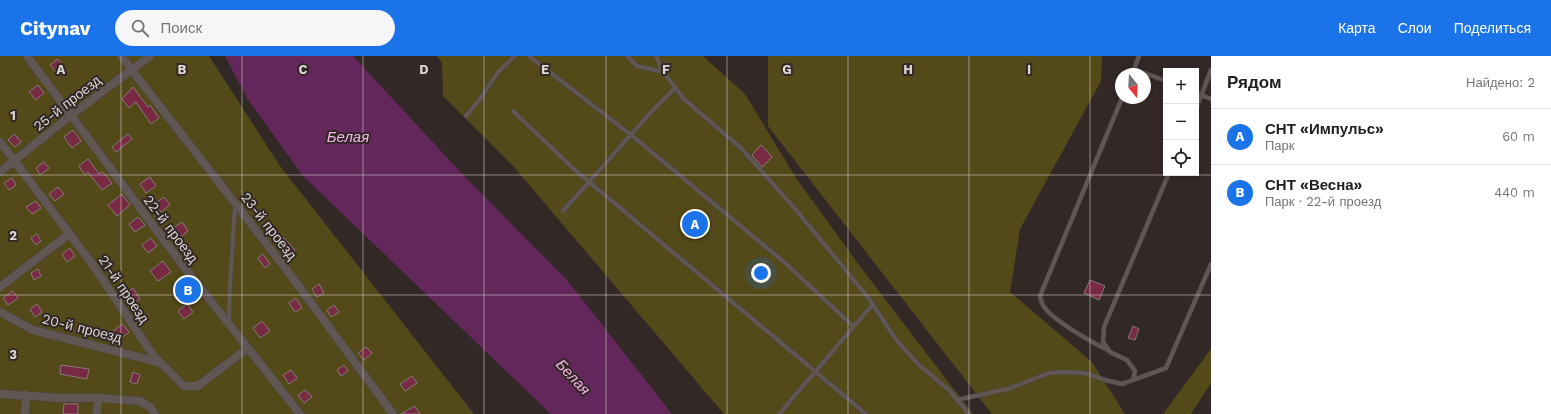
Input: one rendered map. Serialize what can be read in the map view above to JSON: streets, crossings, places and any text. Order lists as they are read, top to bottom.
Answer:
{
  "streets": {
    "street": [
      "25-й проезд",
      "23-й проезд",
      "22-й проезд",
      "21-й проезд",
      "20-й проезд"
    ]
  },
  "crossings": [
    ["25-й проезд", "23-й проезд"],
    ["25-й проезд", "22-й проезд"],
    ["25-й проезд", "21-й проезд"],
    ["22-й проезд", "21-й проезд"],
    ["21-й проезд", "20-й проезд"]
  ],
  "water": ["Белая"],
  "north": "bottom",
  "page": {
    "header": "Citynav",
    "search": "Поиск",
    "nav": ["Карта", "Слои", "Поделиться"],
    "heading": ["Рядом", "Найдено: 2"],
    "map_buttons": ["+", "−"],
    "list": [
      {
        "mark": "A",
        "name": "СНТ «Импульс»",
        "note": "Парк",
        "value": "60 m"
      },
      {
        "mark": "B",
        "name": "СНТ «Весна»",
        "note": "Парк · 22-й проезд",
        "value": "440 m"
      }
    ],
    "pins": ["A", "B"]
  },
  "grid": {
    "columns": [
      "A",
      "B",
      "C",
      "D",
      "E",
      "F",
      "G",
      "H",
      "I"
    ],
    "rows": ["1", "2", "3"]
  }
}
